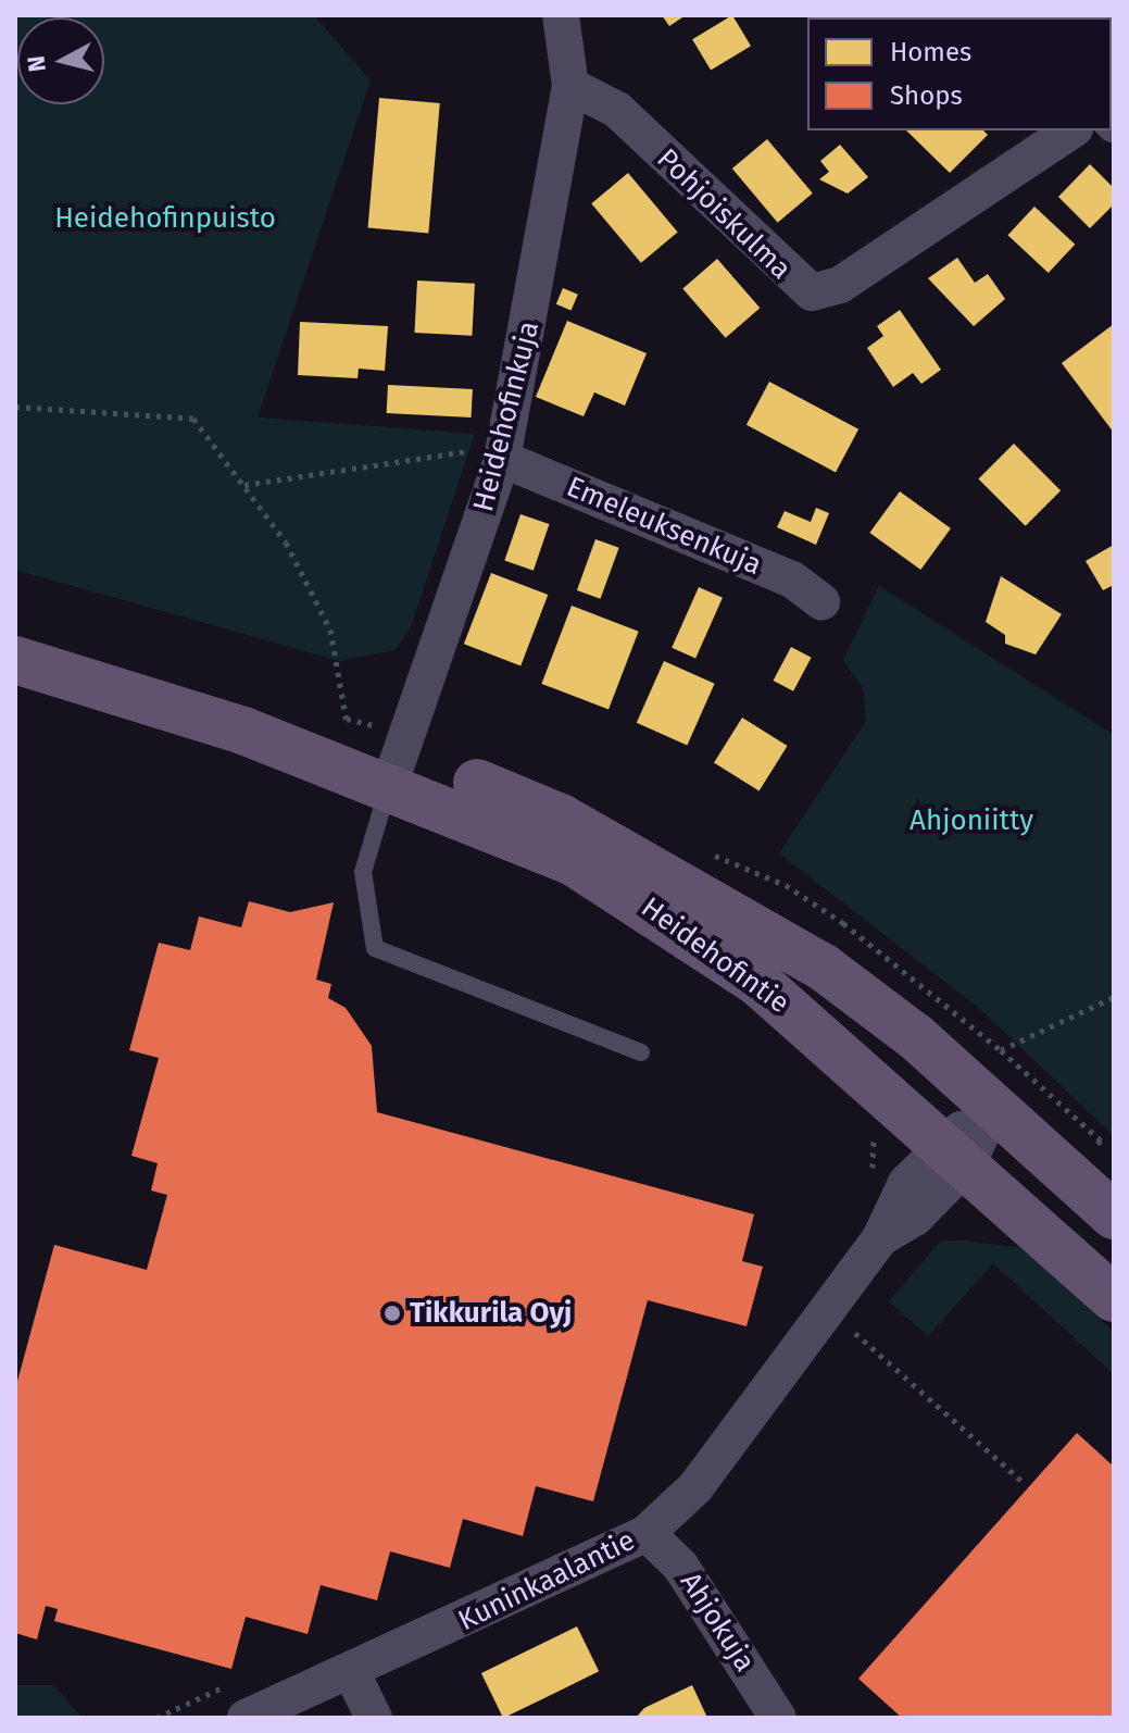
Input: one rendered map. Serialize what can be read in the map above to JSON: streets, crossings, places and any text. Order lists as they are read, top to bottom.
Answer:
{
  "streets": {
    "main road": ["Heidehofintie"],
    "street": [
      "Pohjoiskulma",
      "Heidehofinkuja",
      "Emeleuksenkuja",
      "Kuninkaalantie",
      "Ahjokuja"
    ]
  },
  "crossings": [
    ["Pohjoiskulma", "Heidehofinkuja"],
    ["Heidehofinkuja", "Emeleuksenkuja"],
    ["Heidehofinkuja", "Heidehofintie"],
    ["Heidehofintie", "Kuninkaalantie"],
    ["Kuninkaalantie", "Ahjokuja"]
  ],
  "parks": ["Heidehofinpuisto", "Ahjoniitty"],
  "places": ["Tikkurila Oyj"],
  "legend": ["Homes", "Shops"],
  "north": "left"
}
